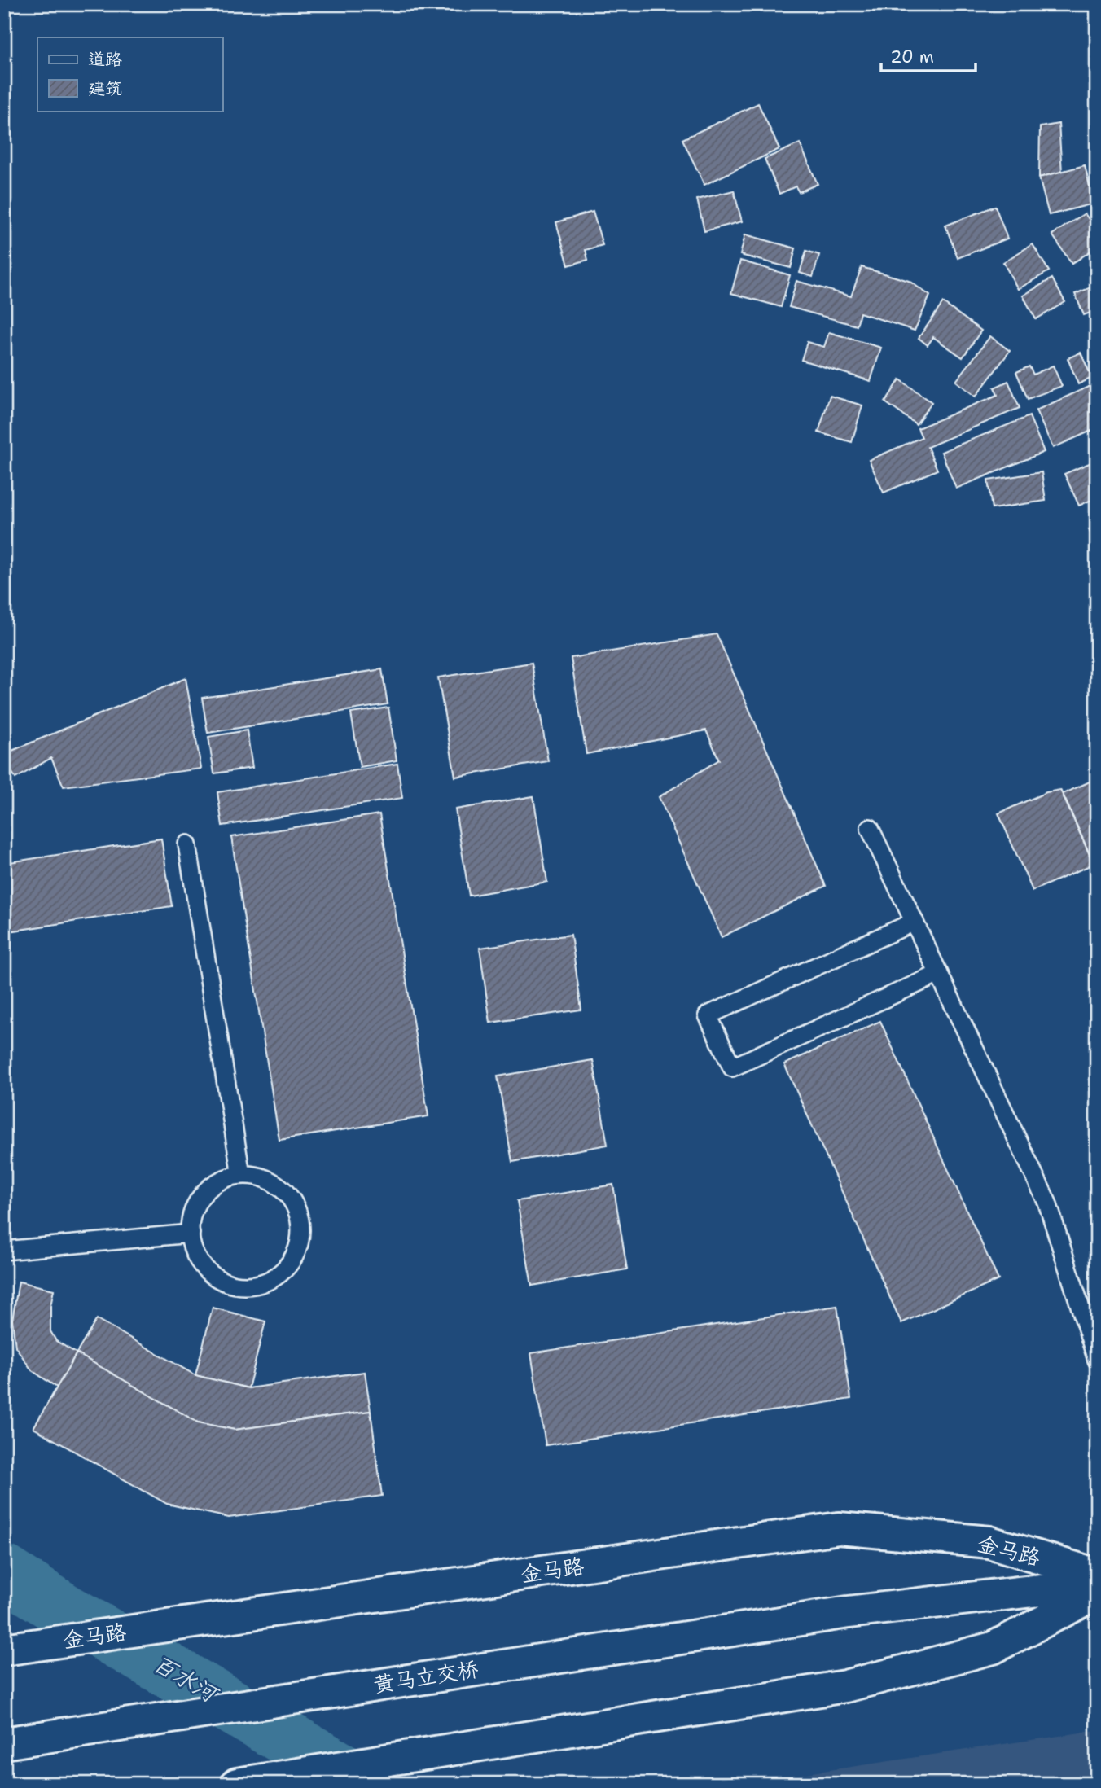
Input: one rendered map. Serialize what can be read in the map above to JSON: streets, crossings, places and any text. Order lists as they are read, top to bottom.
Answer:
{
  "streets": {
    "street": ["金马路", "黄马立交桥"]
  },
  "crossings": [
    ["金马路", "黄马立交桥"]
  ],
  "water": ["百水河"],
  "legend": ["道路", "建筑"],
  "scale_bar": "20 m"
}
